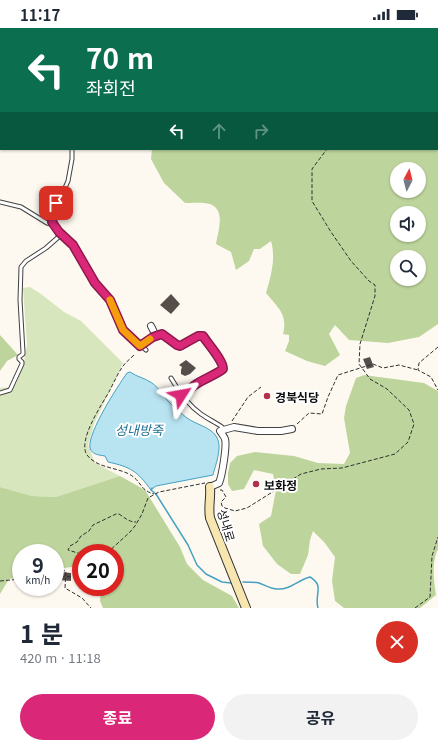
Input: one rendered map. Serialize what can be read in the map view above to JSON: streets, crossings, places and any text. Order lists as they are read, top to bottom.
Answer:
{
  "streets": {
    "street": ["성내로"]
  },
  "water": ["성내방죽"],
  "places": ["경북식당", "보화정"],
  "north": "top",
  "page": {
    "status": "11:17",
    "turn": ["70 m", "좌회전"],
    "speed": "9 km/h",
    "limit": "20",
    "heading": ["1 분", "420 m · 11:18"],
    "buttons": ["종료", "공유"]
  }
}
